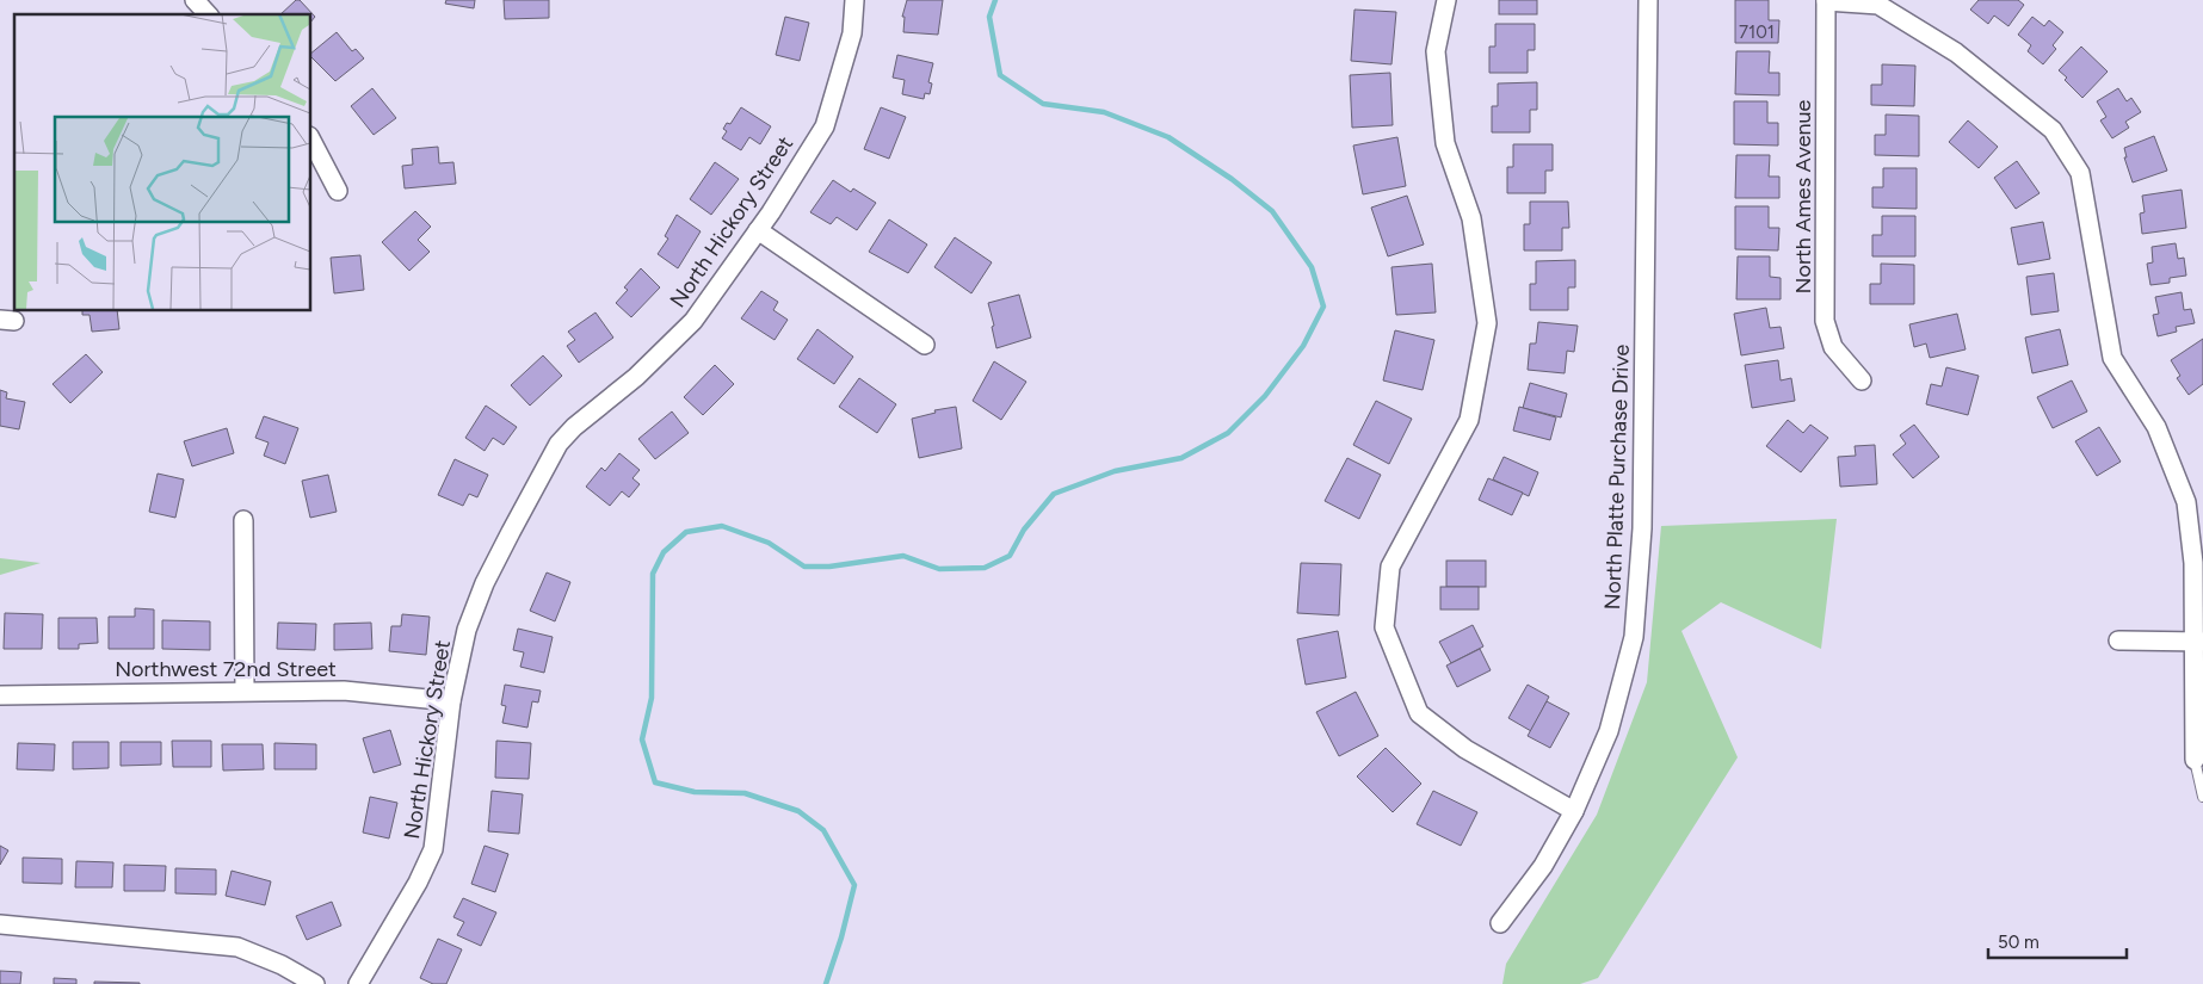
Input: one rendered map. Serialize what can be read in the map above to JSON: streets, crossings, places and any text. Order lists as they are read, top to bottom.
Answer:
{
  "streets": {
    "street": [
      "North Ames Avenue",
      "North Hickory Street",
      "North Platte Purchase Drive",
      "Northwest 72nd Street"
    ]
  },
  "crossings": [
    ["North Hickory Street", "Northwest 72nd Street"]
  ],
  "house_numbers": ["7101"],
  "scale_bar": "50 m"
}
